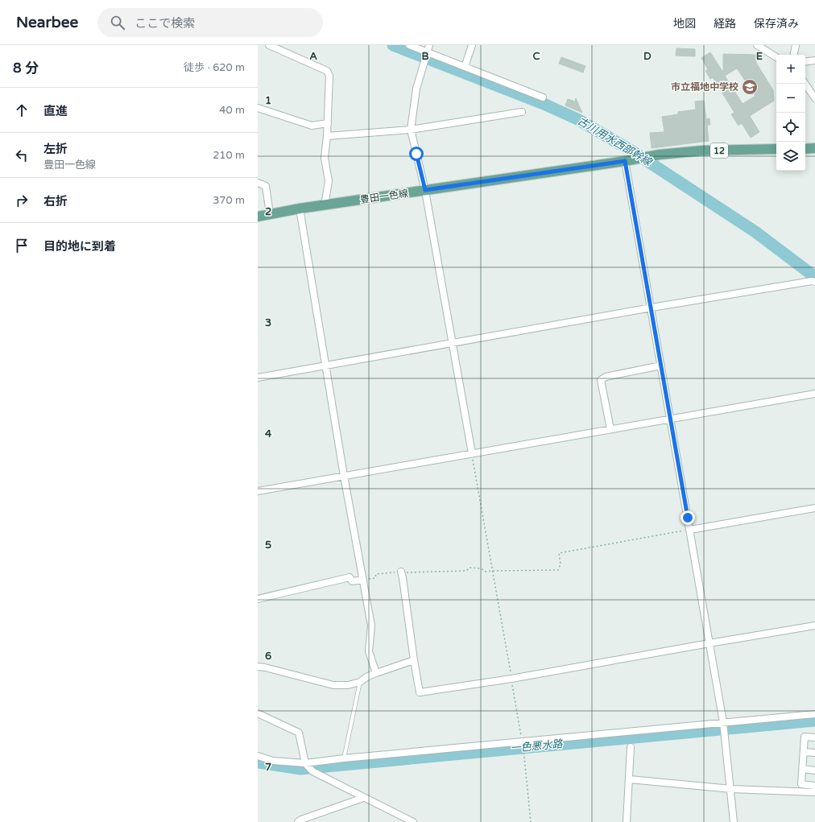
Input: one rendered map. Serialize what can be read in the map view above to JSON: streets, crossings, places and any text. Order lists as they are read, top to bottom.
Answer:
{
  "streets": {
    "main road": ["12", "豊田一色線"]
  },
  "water": ["古川用水西部幹線", "一色悪水路"],
  "places": {
    "school or university": ["市立福地中学校"]
  },
  "page": {
    "header": "Nearbee",
    "search": "ここで検索",
    "nav": ["地図", "経路", "保存済み"],
    "heading": ["8 分", "徒歩 · 620 m"],
    "map_buttons": ["+", "−"],
    "list": [
      ["直進", "40 m"],
      ["左折", "豊田一色線", "210 m"],
      ["右折", "370 m"],
      "目的地に到着"
    ]
  },
  "grid": {
    "columns": [
      "A",
      "B",
      "C",
      "D",
      "E"
    ],
    "rows": [
      "1",
      "2",
      "3",
      "4",
      "5",
      "6",
      "7"
    ]
  }
}
